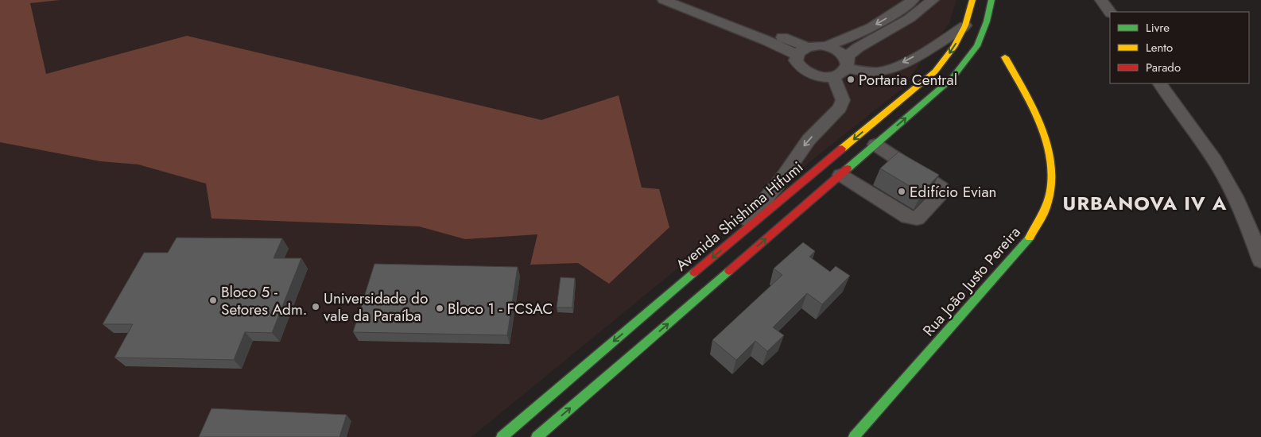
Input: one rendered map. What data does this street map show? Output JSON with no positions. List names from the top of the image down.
{
  "streets": {
    "street": ["Avenida Shishima Hifumi", "Rua João Justo Pereira"]
  },
  "districts": ["URBANOVA IV A"],
  "places": [
    "Portaria Central",
    "Edifício Evian",
    "Bloco 5 - Setores Adm.",
    "Universidade do vale da Paraíba",
    "Bloco 1 - FCSAC"
  ],
  "legend": ["Livre", "Lento", "Parado"]
}
